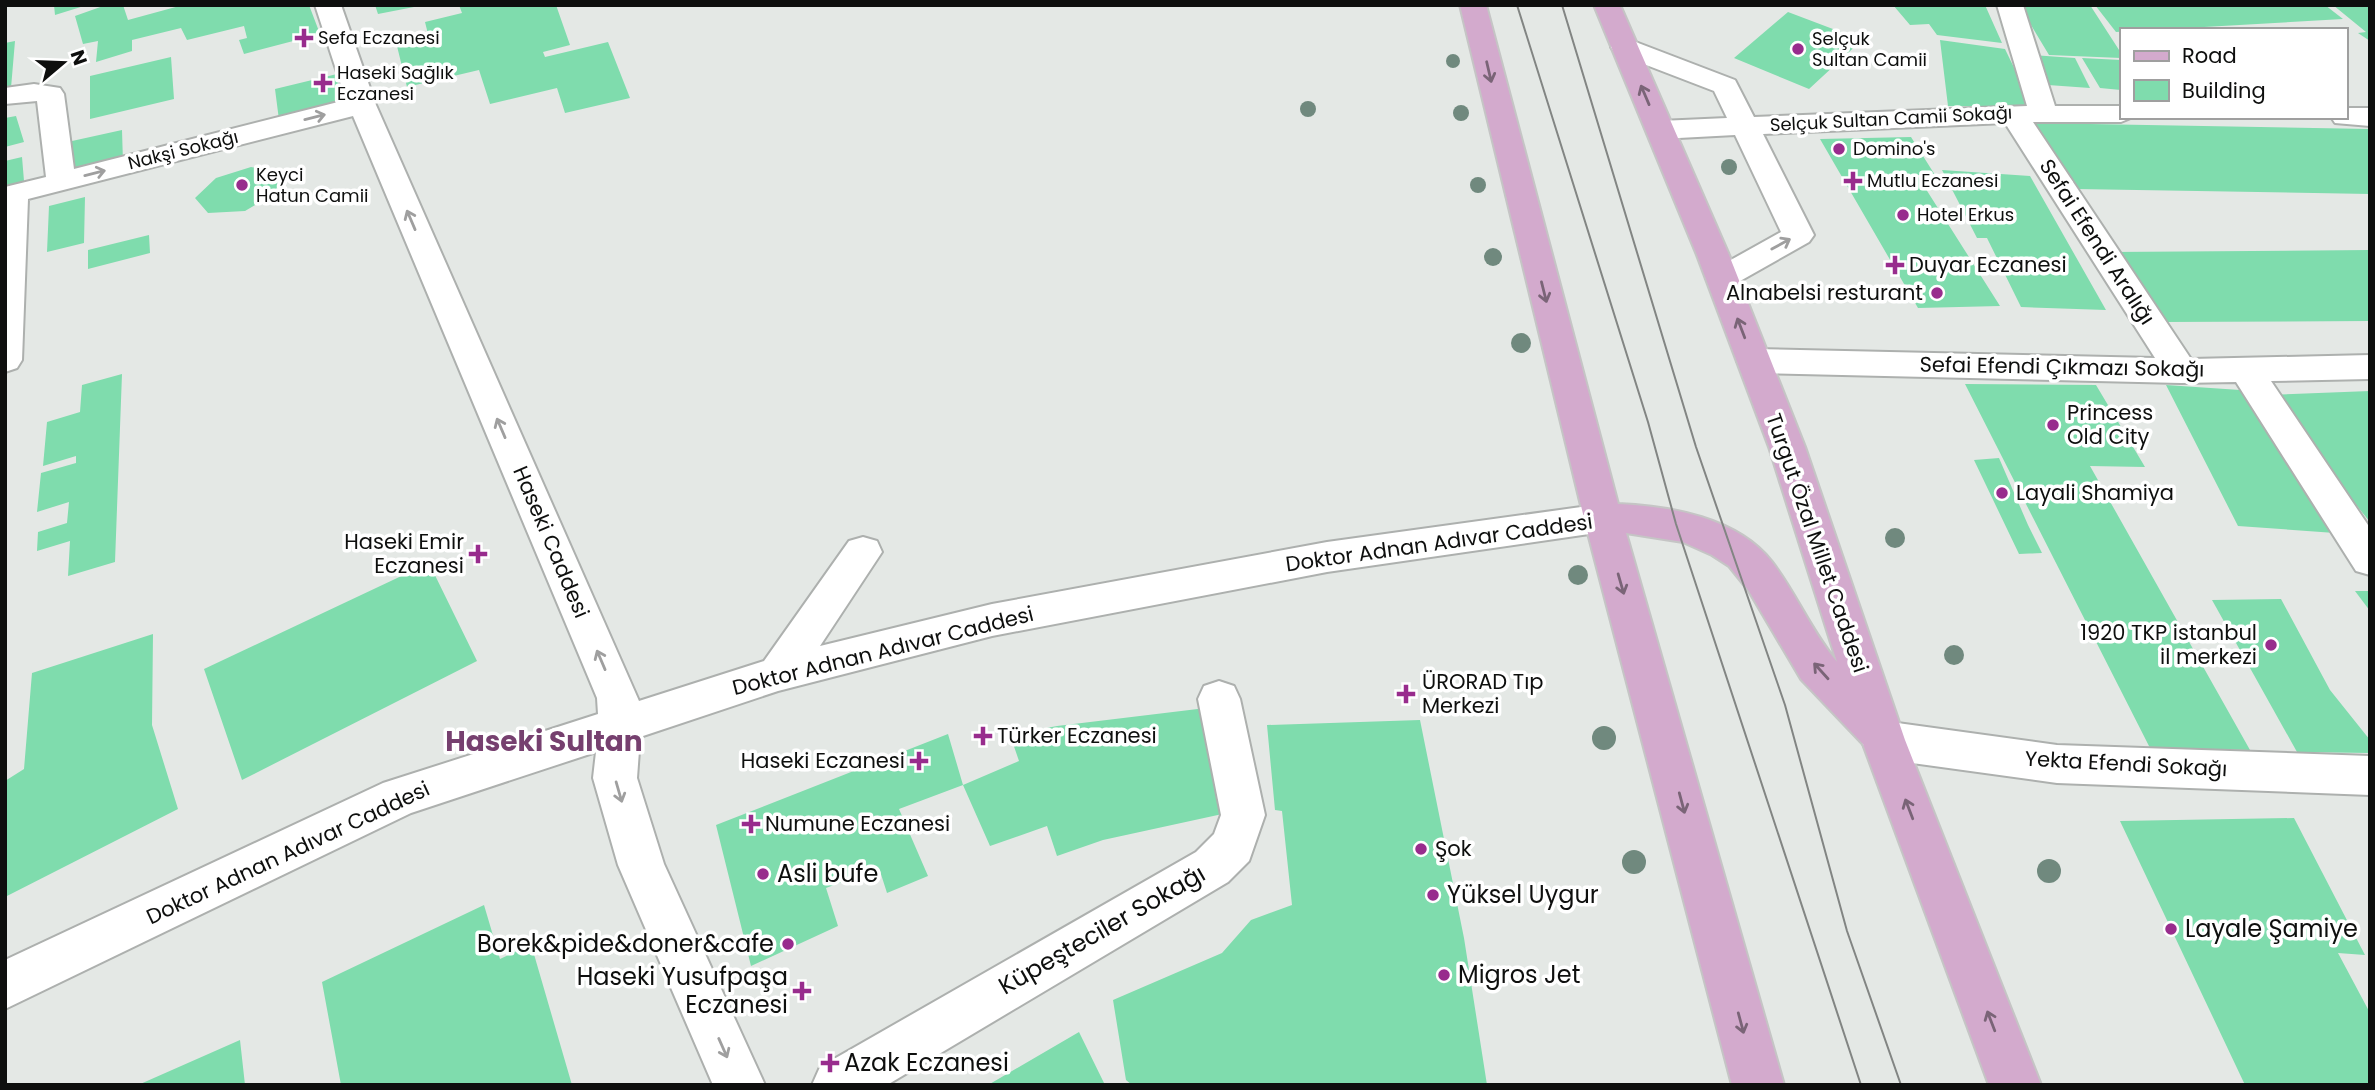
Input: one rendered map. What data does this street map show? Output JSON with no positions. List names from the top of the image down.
{
  "streets": {
    "main road": ["Turgut Özal Millet Caddesi"],
    "street": [
      "Selçuk Sultan Camii Sokağı",
      "Nakşi Sokağı",
      "Sefai Efendi Aralığı",
      "Sefai Efendi Çıkmazı Sokağı",
      "Haseki Caddesi",
      "Doktor Adnan Adıvar Caddesi",
      "Yekta Efendi Sokağı",
      "Küpeşteciler Sokağı"
    ]
  },
  "crossings": [
    ["Selçuk Sultan Camii Sokağı", "Sefai Efendi Aralığı"],
    ["Selçuk Sultan Camii Sokağı", "Turgut Özal Millet Caddesi"],
    ["Nakşi Sokağı", "Haseki Caddesi"],
    ["Sefai Efendi Aralığı", "Sefai Efendi Çıkmazı Sokağı"],
    ["Sefai Efendi Çıkmazı Sokağı", "Turgut Özal Millet Caddesi"],
    ["Haseki Caddesi", "Doktor Adnan Adıvar Caddesi"],
    ["Turgut Özal Millet Caddesi", "Yekta Efendi Sokağı"]
  ],
  "one_way": ["Nakşi Sokağı"],
  "districts": ["Haseki Sultan"],
  "places": {
    "health": [
      "Sefa Eczanesi",
      "Haseki Sağlık Eczanesi",
      "Mutlu Eczanesi",
      "Duyar Eczanesi",
      "Haseki Emir Eczanesi",
      "ÜRORAD Tıp Merkezi",
      "Türker Eczanesi",
      "Haseki Eczanesi",
      "Numune Eczanesi",
      "Haseki Yusufpaşa Eczanesi",
      "Azak Eczanesi"
    ],
    "other": [
      "Selçuk Sultan Camii",
      "Domino's",
      "Keyci Hatun Camii",
      "Hotel Erkus",
      "Alnabelsi resturant",
      "Princess Old City",
      "Layali Shamiya",
      "1920 TKP istanbul il merkezi",
      "Şok",
      "Asli bufe",
      "Yüksel Uygur",
      "Layale Şamiye",
      "Borek&pide&doner&cafe",
      "Migros Jet"
    ]
  },
  "legend": ["Road", "Building"],
  "north": "right"
}
